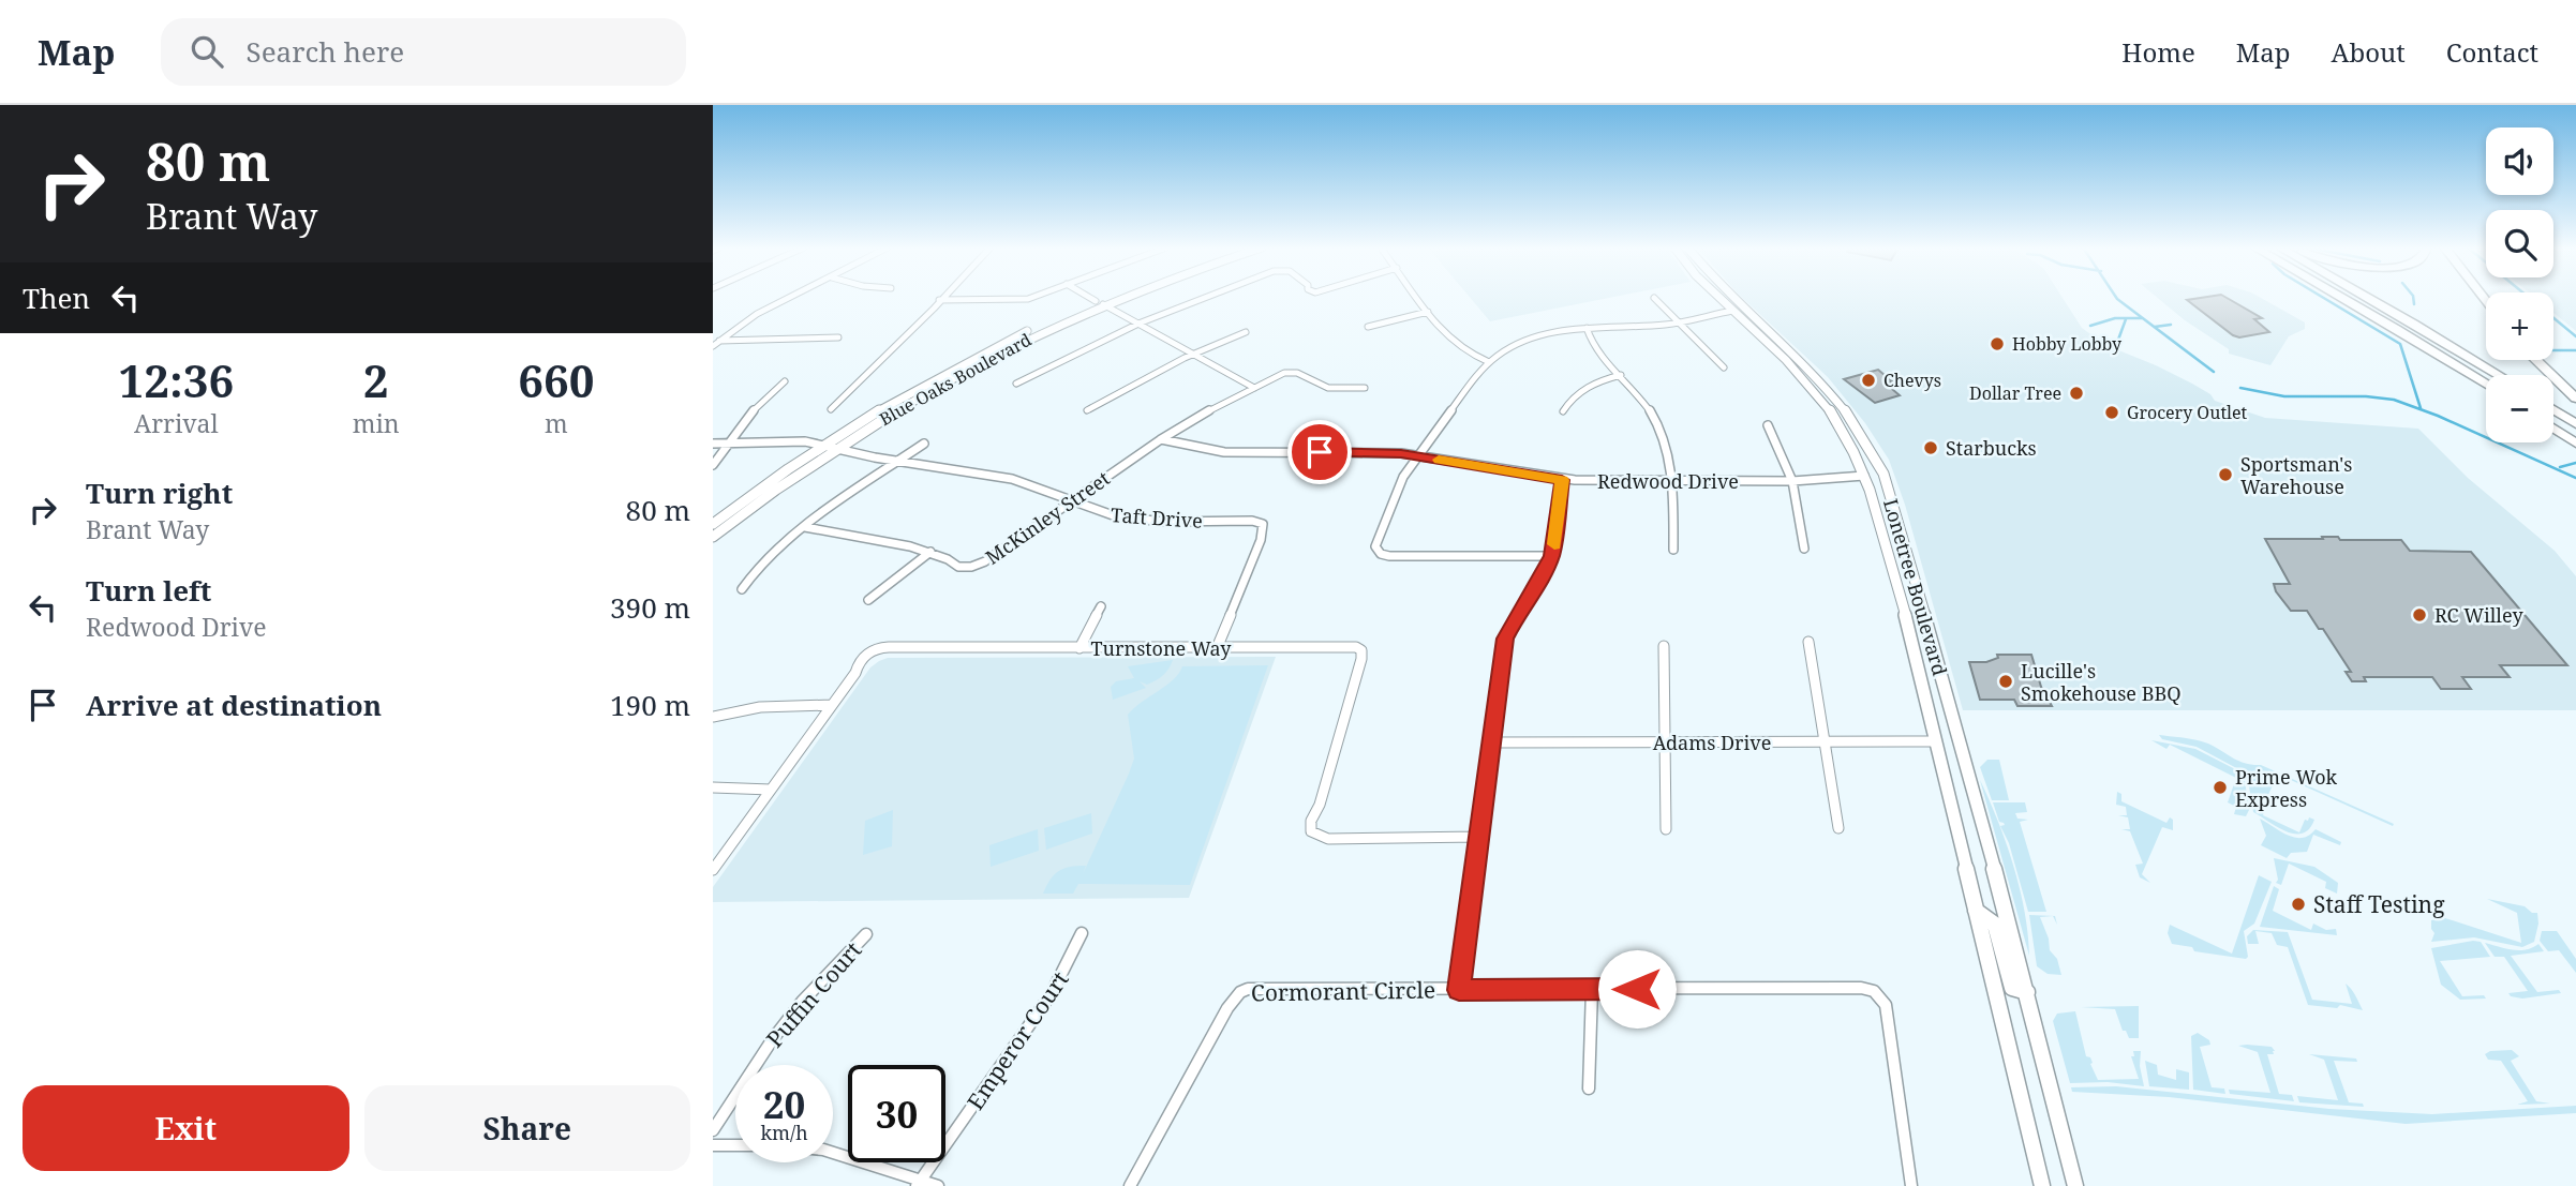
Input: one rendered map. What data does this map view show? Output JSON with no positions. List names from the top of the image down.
{
  "streets": {
    "main road": ["Blue Oaks Boulevard", "Lonetree Boulevard"],
    "street": [
      "Redwood Drive",
      "McKinley Street",
      "Taft Drive",
      "Turnstone Way",
      "Adams Drive",
      "Cormorant Circle",
      "Puffin Court",
      "Emperor Court"
    ]
  },
  "crossings": [
    ["Blue Oaks Boulevard", "Taft Drive"],
    ["Redwood Drive", "McKinley Street"],
    ["Redwood Drive", "Lonetree Boulevard"],
    ["McKinley Street", "Taft Drive"],
    ["Taft Drive", "Turnstone Way"],
    ["Lonetree Boulevard", "Adams Drive"]
  ],
  "places": [
    "Hobby Lobby",
    "Chevys",
    "Dollar Tree",
    "Grocery Outlet",
    "Starbucks",
    "Sportsman's Warehouse",
    "RC Willey",
    "Lucille's Smokehouse BBQ",
    "Prime Wok Express",
    "Staff Testing"
  ],
  "page": {
    "header": "Map",
    "search": "Search here",
    "nav": [
      "Home",
      "Map",
      "About",
      "Contact"
    ],
    "turn": ["80 m", "Brant Way"],
    "map_buttons": ["+", "−"],
    "then": "Then",
    "eta": [
      "12:36",
      "Arrival",
      "2",
      "min",
      "660",
      "m"
    ],
    "list": [
      {
        "name": "Turn right",
        "note": "Brant Way",
        "value": "80 m"
      },
      {
        "name": "Turn left",
        "note": "Redwood Drive",
        "value": "390 m"
      },
      {
        "name": "Arrive at destination",
        "value": "190 m"
      }
    ],
    "speed": "20 km/h",
    "limit": "30",
    "buttons": ["Exit", "Share"]
  }
}
